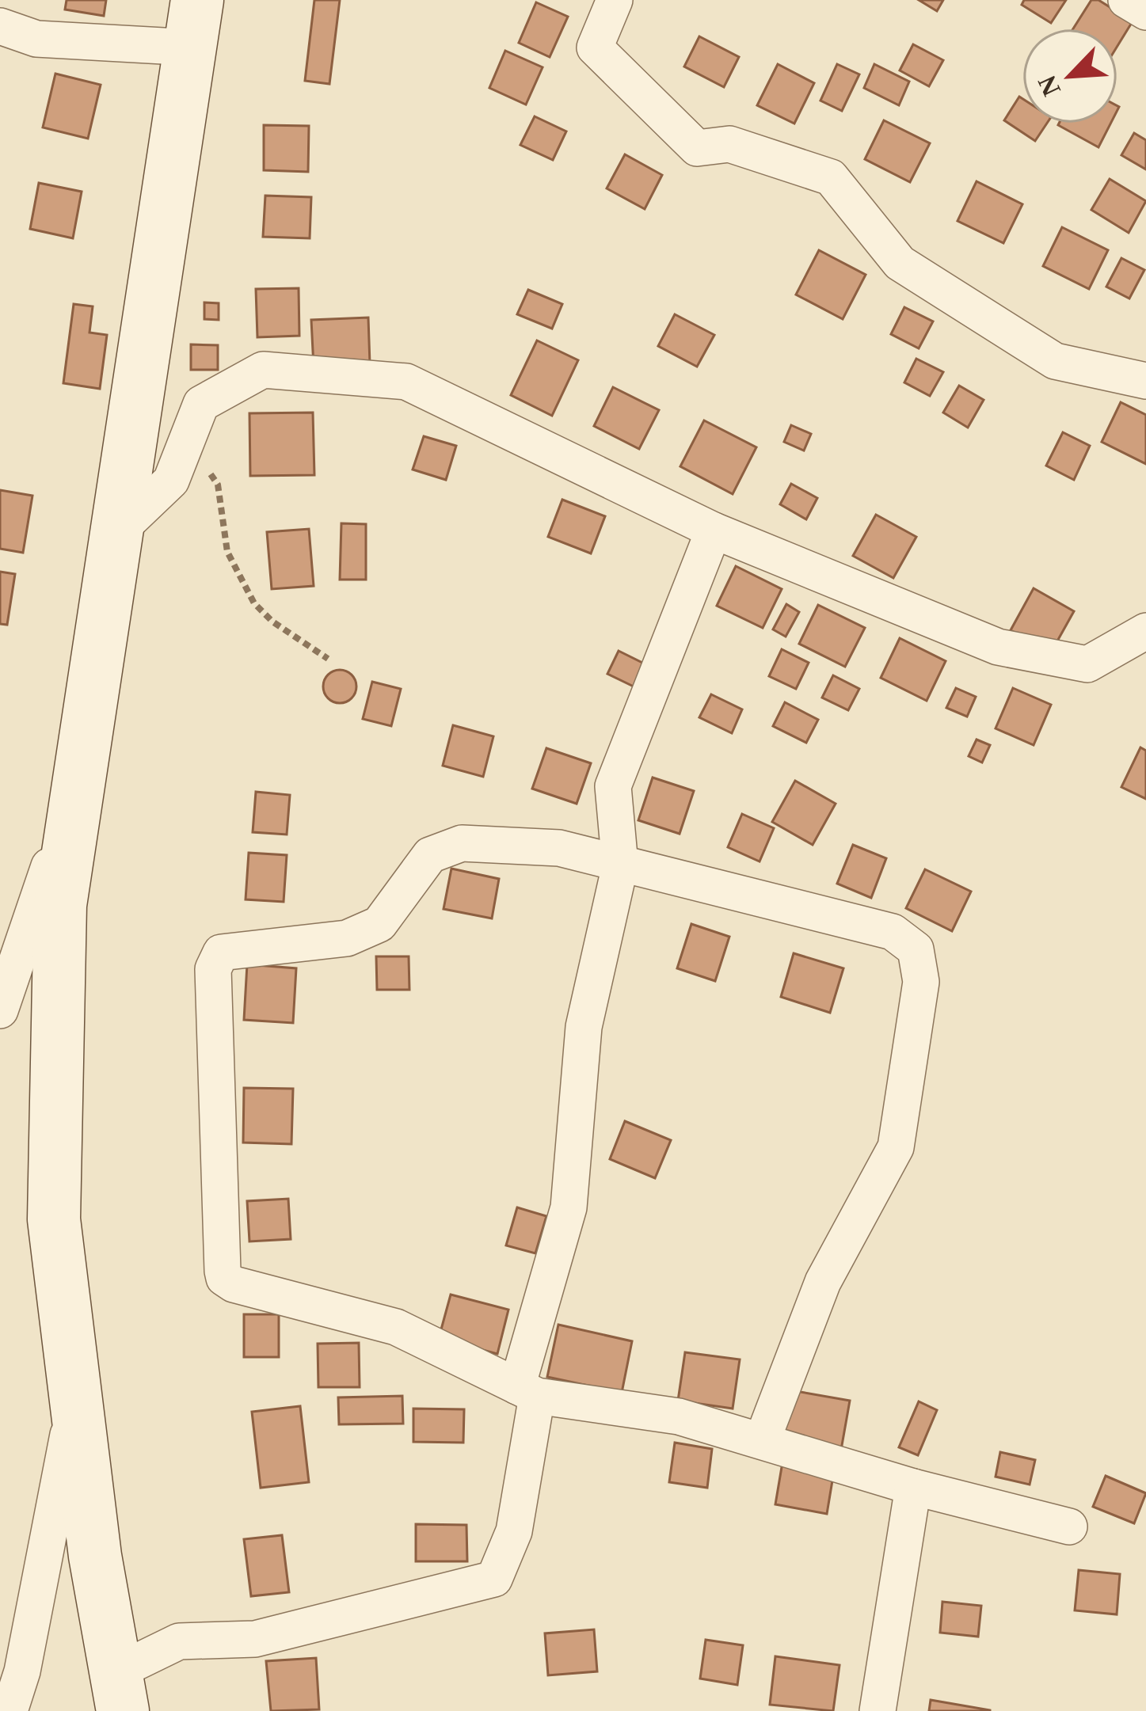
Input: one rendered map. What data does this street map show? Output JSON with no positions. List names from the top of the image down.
{
  "north": "bottom left"
}
